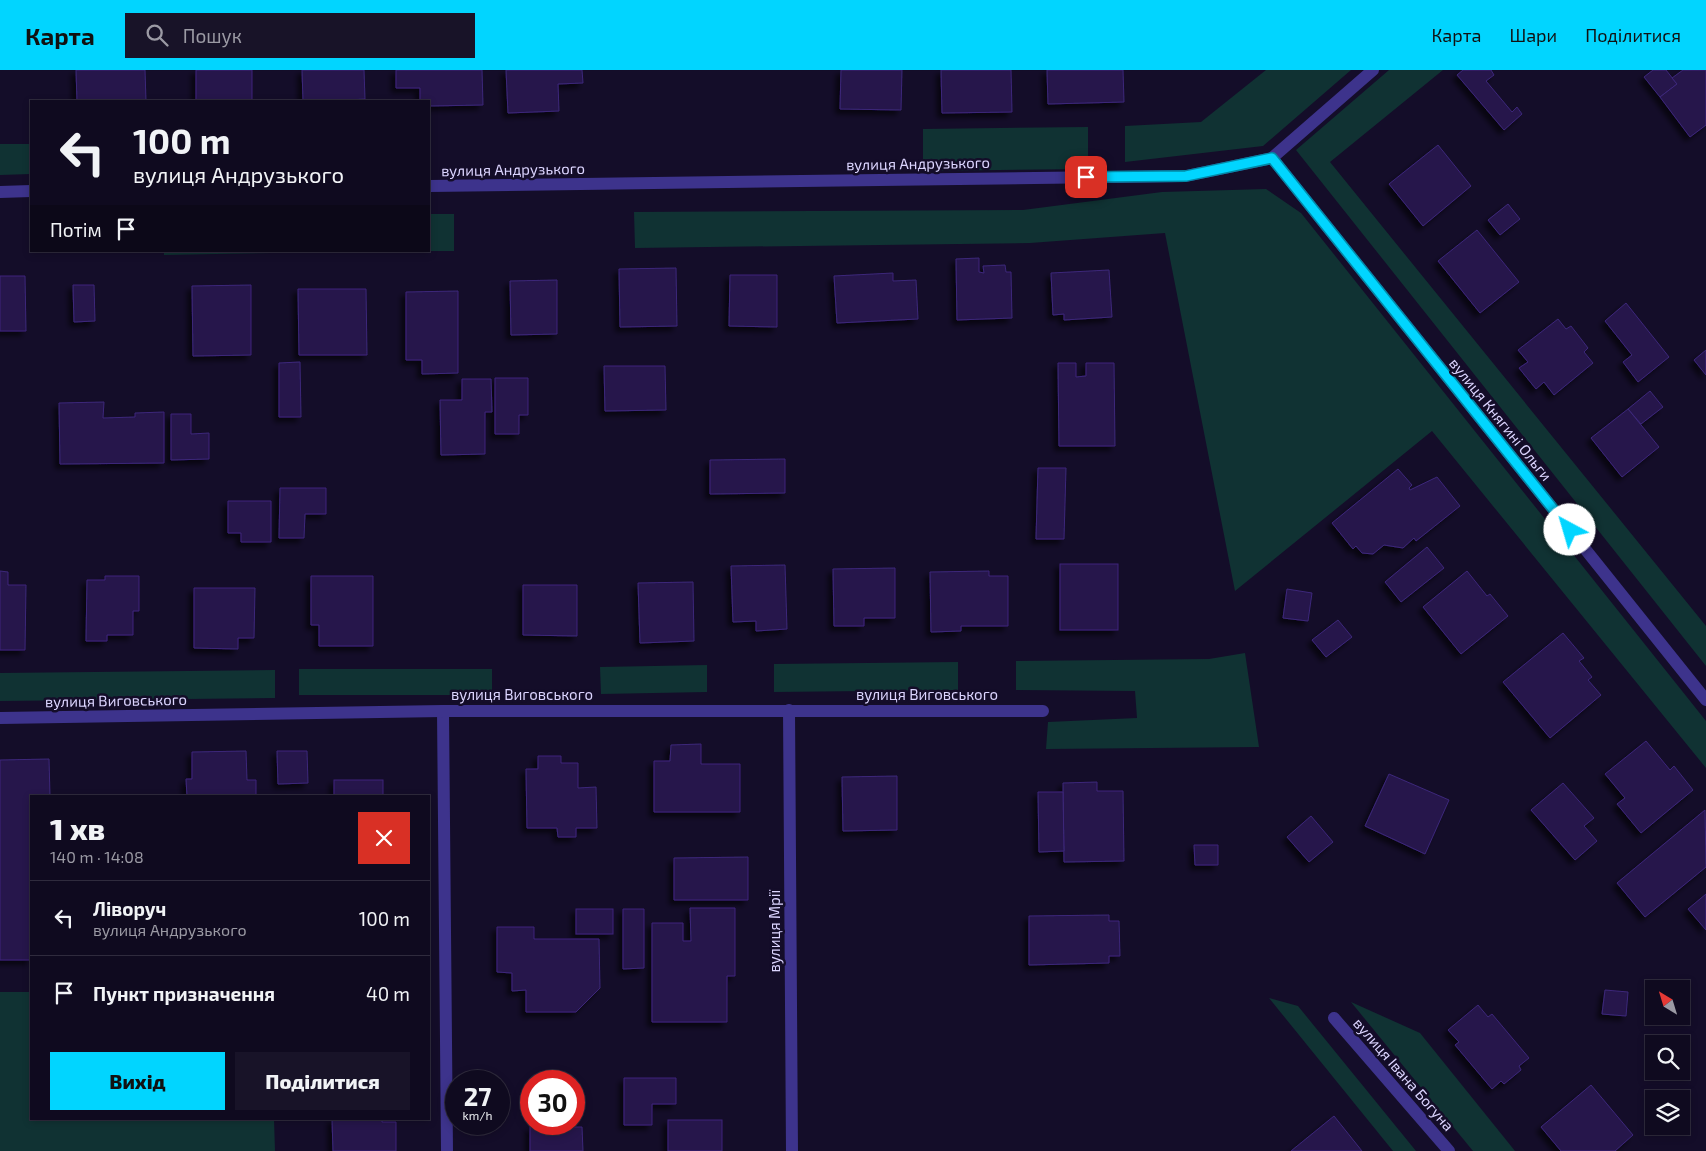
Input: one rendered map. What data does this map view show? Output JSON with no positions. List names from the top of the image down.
{
  "streets": {
    "street": [
      "вулиця Андрузького",
      "вулиця Княгині Ольги",
      "вулиця Виговського",
      "вулиця Мрії",
      "вулиця Івана Богуна"
    ]
  },
  "crossings": [
    ["вулиця Андрузького", "вулиця Княгині Ольги"],
    ["вулиця Виговського", "вулиця Мрії"]
  ],
  "north": "top left",
  "page": {
    "header": "Карта",
    "search": "Пошук",
    "nav": ["Карта", "Шари", "Поділитися"],
    "turn": ["100 m", "вулиця Андрузького"],
    "then": "Потім",
    "heading": ["1 хв", "140 m · 14:08"],
    "list": [
      {
        "name": "Ліворуч",
        "note": "вулиця Андрузького",
        "value": "100 m"
      },
      {
        "name": "Пункт призначення",
        "value": "40 m"
      }
    ],
    "buttons": ["Вихід", "Поділитися"],
    "speed": "27 km/h",
    "limit": "30"
  }
}
